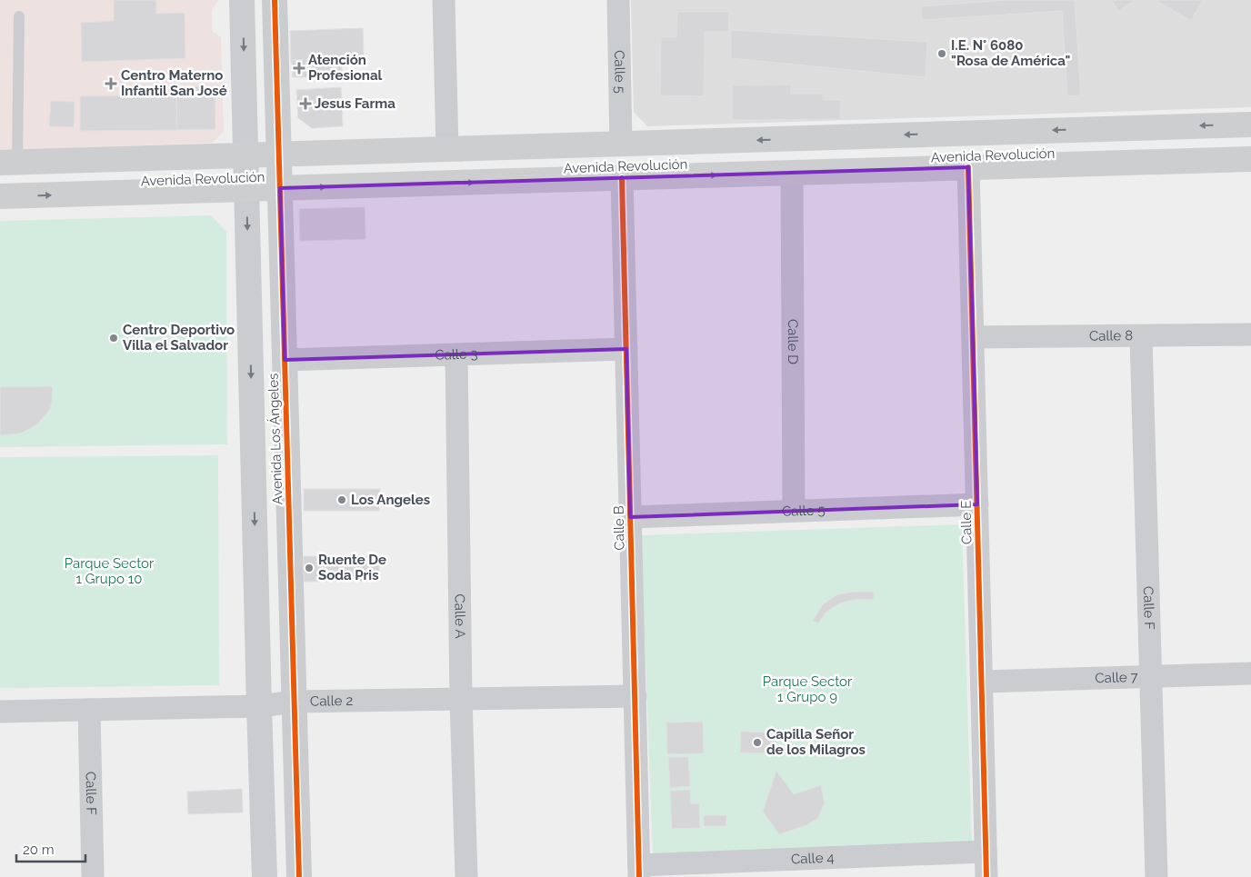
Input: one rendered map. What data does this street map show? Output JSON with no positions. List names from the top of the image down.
{
  "streets": {
    "main road": ["Avenida Revolución"],
    "street": [
      "Calle 5",
      "Calle 8",
      "Calle D",
      "Calle 3",
      "Avenida Los Ángeles",
      "Calle E",
      "Calle B",
      "Calle F",
      "Calle A",
      "Calle 7",
      "Calle 2",
      "Calle 4"
    ]
  },
  "crossings": [
    ["Calle 5", "Avenida Revolución"],
    ["Calle 5", "Calle D"],
    ["Calle 5", "Calle E"],
    ["Calle 5", "Calle B"],
    ["Avenida Revolución", "Calle D"],
    ["Avenida Revolución", "Avenida Los Ángeles"],
    ["Avenida Revolución", "Calle E"],
    ["Avenida Revolución", "Calle B"],
    ["Calle 8", "Calle E"],
    ["Calle 8", "Calle F"],
    ["Calle 3", "Avenida Los Ángeles"],
    ["Calle 3", "Calle B"],
    ["Calle 3", "Calle A"],
    ["Avenida Los Ángeles", "Calle 2"],
    ["Calle E", "Calle 7"],
    ["Calle E", "Calle 4"],
    ["Calle B", "Calle 2"],
    ["Calle B", "Calle 4"],
    ["Calle F", "Calle 7"],
    ["Calle F", "Calle 2"],
    ["Calle A", "Calle 2"]
  ],
  "parks": ["Parque Sector 1 Grupo 10", "Parque Sector 1 Grupo 9"],
  "places": {
    "other": [
      "I.E. N° 6080 \"Rosa de América\"",
      "Centro Deportivo Villa el Salvador",
      "Los Angeles",
      "Ruente De Soda Pris",
      "Capilla Señor de los Milagros"
    ],
    "health": ["Atención Profesional", "Centro Materno Infantil San José", "Jesus Farma"]
  },
  "scale_bar": "20 m"
}
